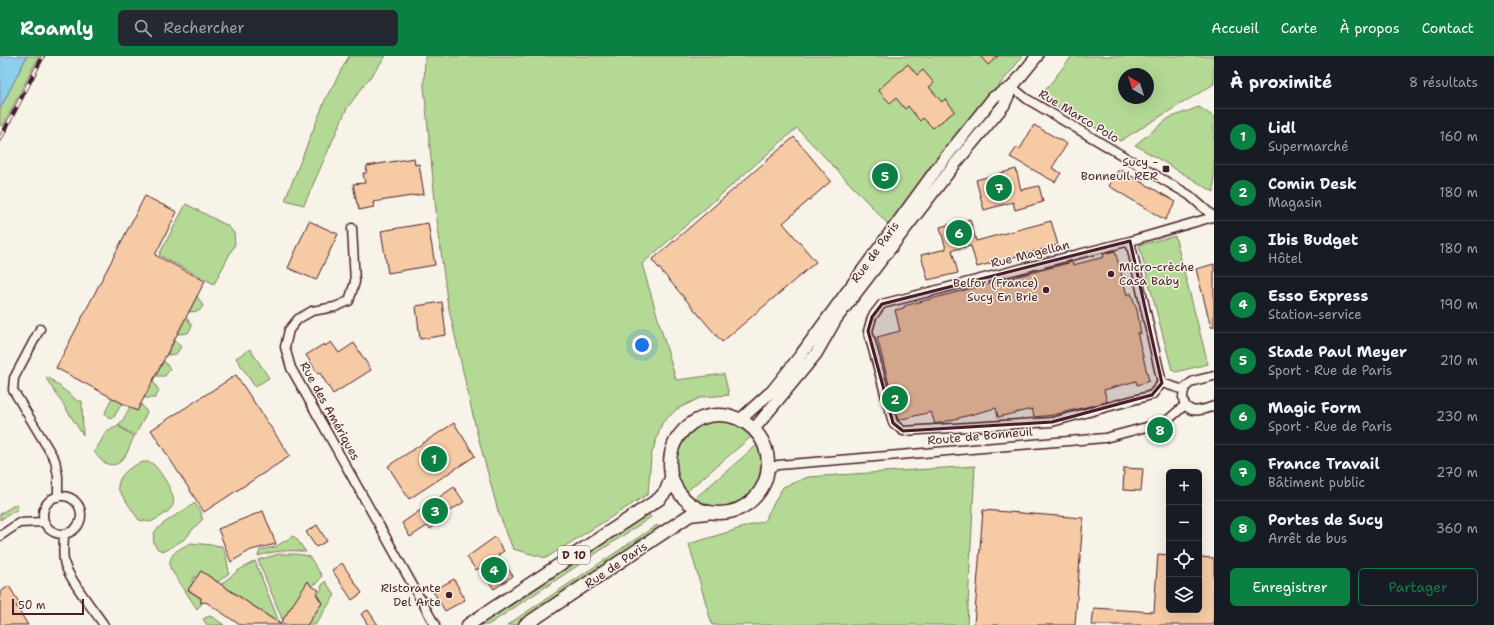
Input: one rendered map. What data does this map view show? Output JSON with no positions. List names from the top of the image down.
{
  "streets": {
    "main road": ["Rue de Paris", "D 10"],
    "street": [
      "Rue Marco Polo",
      "Rue Magellan",
      "Rue des Amériques",
      "Route de Bonneuil"
    ]
  },
  "crossings": [
    ["Rue Marco Polo", "Rue de Paris"],
    ["Rue Marco Polo", "Rue Magellan"],
    ["Rue de Paris", "Route de Bonneuil"],
    ["Rue de Paris", "D 10"],
    ["Route de Bonneuil", "D 10"]
  ],
  "places": {
    "transit": ["Sucy - Bonneuil RER"],
    "other": ["Micro-crèche Casa Baby", "Belfor (France) Sucy En Brie", "Ristorante Del Arte"]
  },
  "scale_bar": "50 m",
  "north": "top left",
  "page": {
    "header": "Roamly",
    "search": "Rechercher",
    "nav": [
      "Accueil",
      "Carte",
      "À propos",
      "Contact"
    ],
    "heading": ["À proximité", "8 résultats"],
    "list": [
      {
        "mark": "1",
        "name": "Lidl",
        "note": "Supermarché",
        "value": "160 m"
      },
      {
        "mark": "2",
        "name": "Comin Desk",
        "note": "Magasin",
        "value": "180 m"
      },
      {
        "mark": "3",
        "name": "Ibis Budget",
        "note": "Hôtel",
        "value": "180 m"
      },
      {
        "mark": "4",
        "name": "Esso Express",
        "note": "Station-service",
        "value": "190 m"
      },
      {
        "mark": "5",
        "name": "Stade Paul Meyer",
        "note": "Sport · Rue de Paris",
        "value": "210 m"
      },
      {
        "mark": "6",
        "name": "Magic Form",
        "note": "Sport · Rue de Paris",
        "value": "230 m"
      },
      {
        "mark": "7",
        "name": "France Travail",
        "note": "Bâtiment public",
        "value": "270 m"
      },
      {
        "mark": "8",
        "name": "Portes de Sucy",
        "note": "Arrêt de bus",
        "value": "360 m"
      }
    ],
    "pins": [
      "5",
      "7",
      "6",
      "2",
      "8",
      "1",
      "3",
      "4"
    ],
    "map_buttons": ["+", "−"],
    "buttons": ["Enregistrer", "Partager"],
    "scale": "50 m"
  }
}
